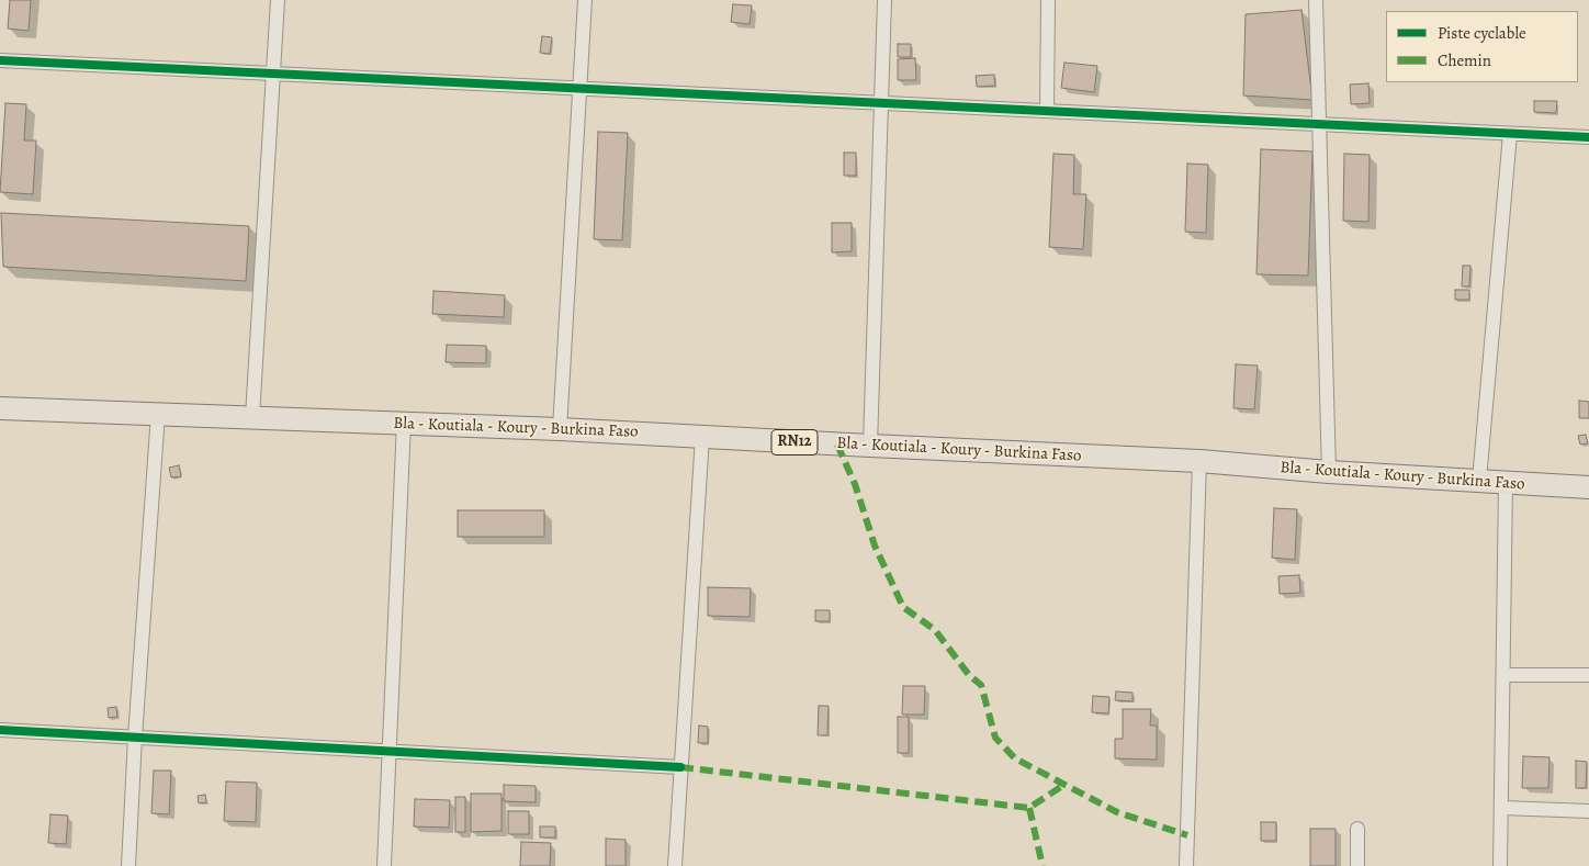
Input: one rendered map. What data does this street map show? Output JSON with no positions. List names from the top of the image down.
{
  "streets": {
    "main road": ["Bla - Koutiala - Koury - Burkina Faso", "RN12"]
  },
  "legend": ["Piste cyclable", "Chemin"]
}
